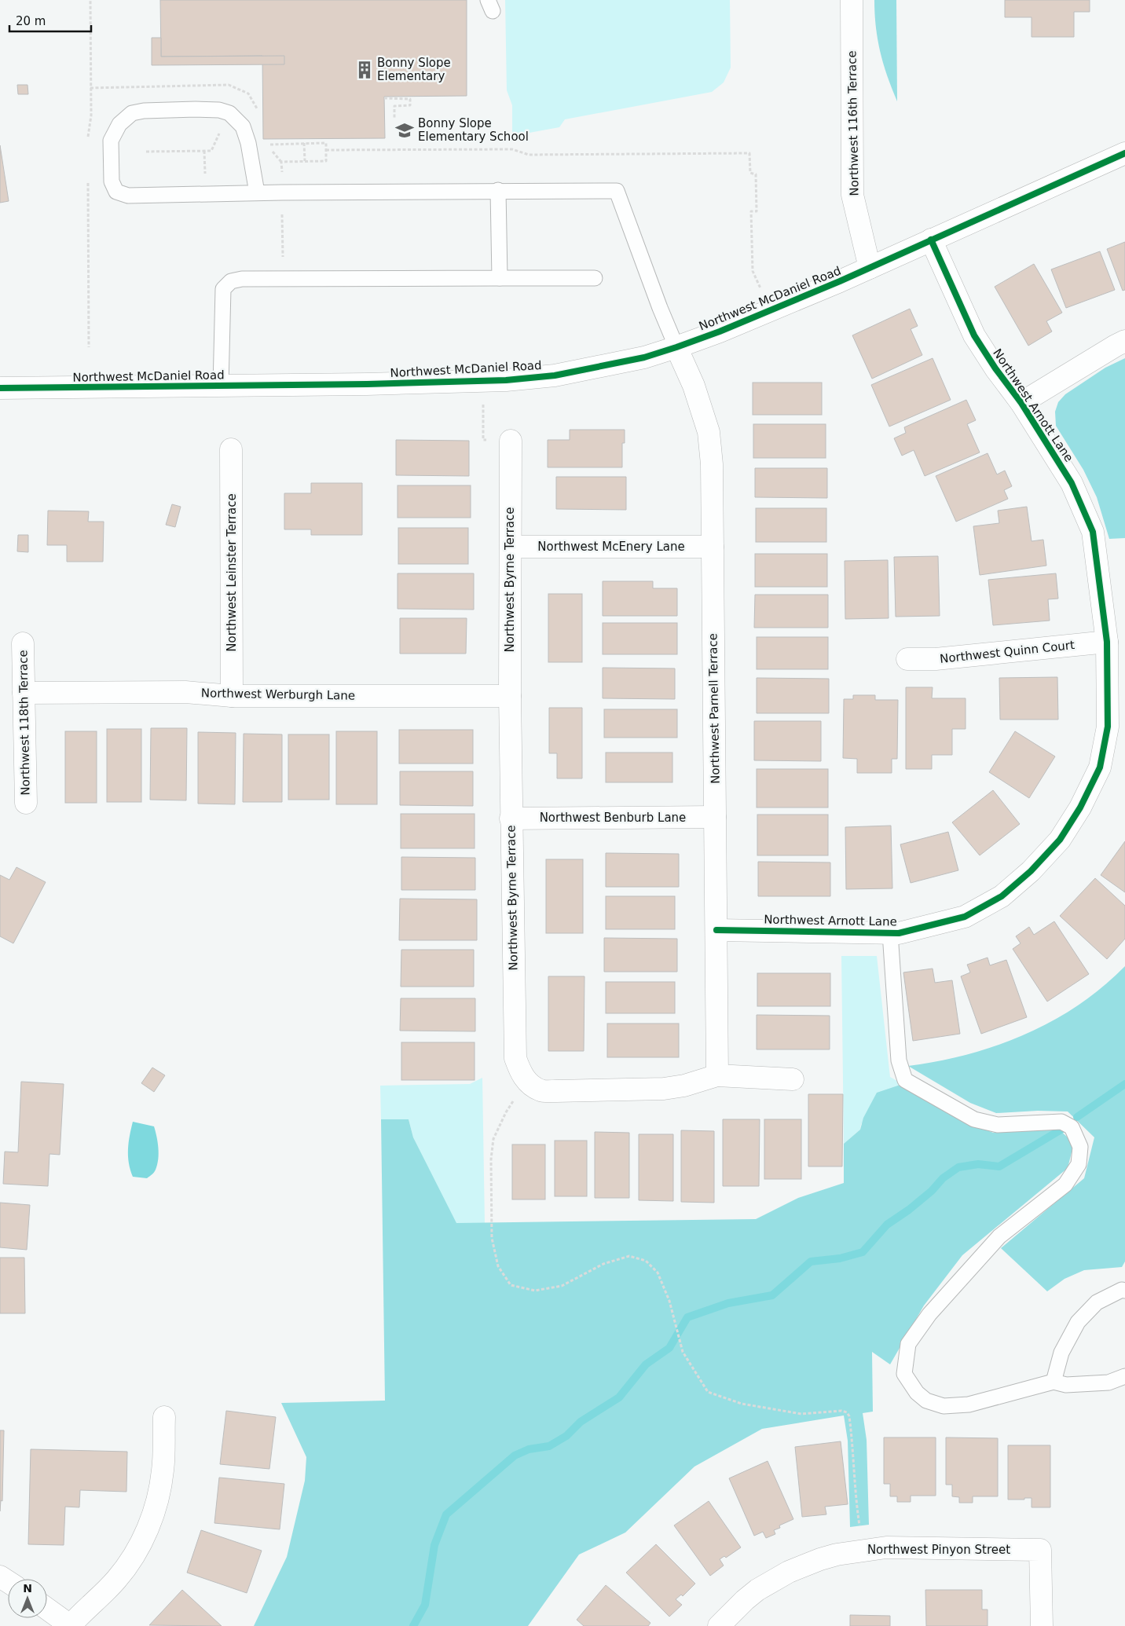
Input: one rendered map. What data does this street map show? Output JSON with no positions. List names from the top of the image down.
{
  "streets": {
    "street": [
      "Northwest 116th Terrace",
      "Northwest McDaniel Road",
      "Northwest Arnott Lane",
      "Northwest McEnery Lane",
      "Northwest Leinster Terrace",
      "Northwest Byrne Terrace",
      "Northwest Quinn Court",
      "Northwest Werburgh Lane",
      "Northwest Parnell Terrace",
      "Northwest 118th Terrace",
      "Northwest Benburb Lane",
      "Northwest Pinyon Street"
    ]
  },
  "crossings": [
    ["Northwest 116th Terrace", "Northwest McDaniel Road"],
    ["Northwest McDaniel Road", "Northwest Arnott Lane"],
    ["Northwest McDaniel Road", "Northwest Parnell Terrace"],
    ["Northwest Arnott Lane", "Northwest Quinn Court"],
    ["Northwest Arnott Lane", "Northwest Parnell Terrace"],
    ["Northwest McEnery Lane", "Northwest Byrne Terrace"],
    ["Northwest McEnery Lane", "Northwest Parnell Terrace"],
    ["Northwest Leinster Terrace", "Northwest Werburgh Lane"],
    ["Northwest Byrne Terrace", "Northwest Werburgh Lane"],
    ["Northwest Byrne Terrace", "Northwest Benburb Lane"],
    ["Northwest Werburgh Lane", "Northwest 118th Terrace"],
    ["Northwest Parnell Terrace", "Northwest Benburb Lane"]
  ],
  "places": {
    "building": ["Bonny Slope Elementary"],
    "school or university": ["Bonny Slope Elementary School"]
  },
  "scale_bar": "20 m",
  "north": "top"
}
